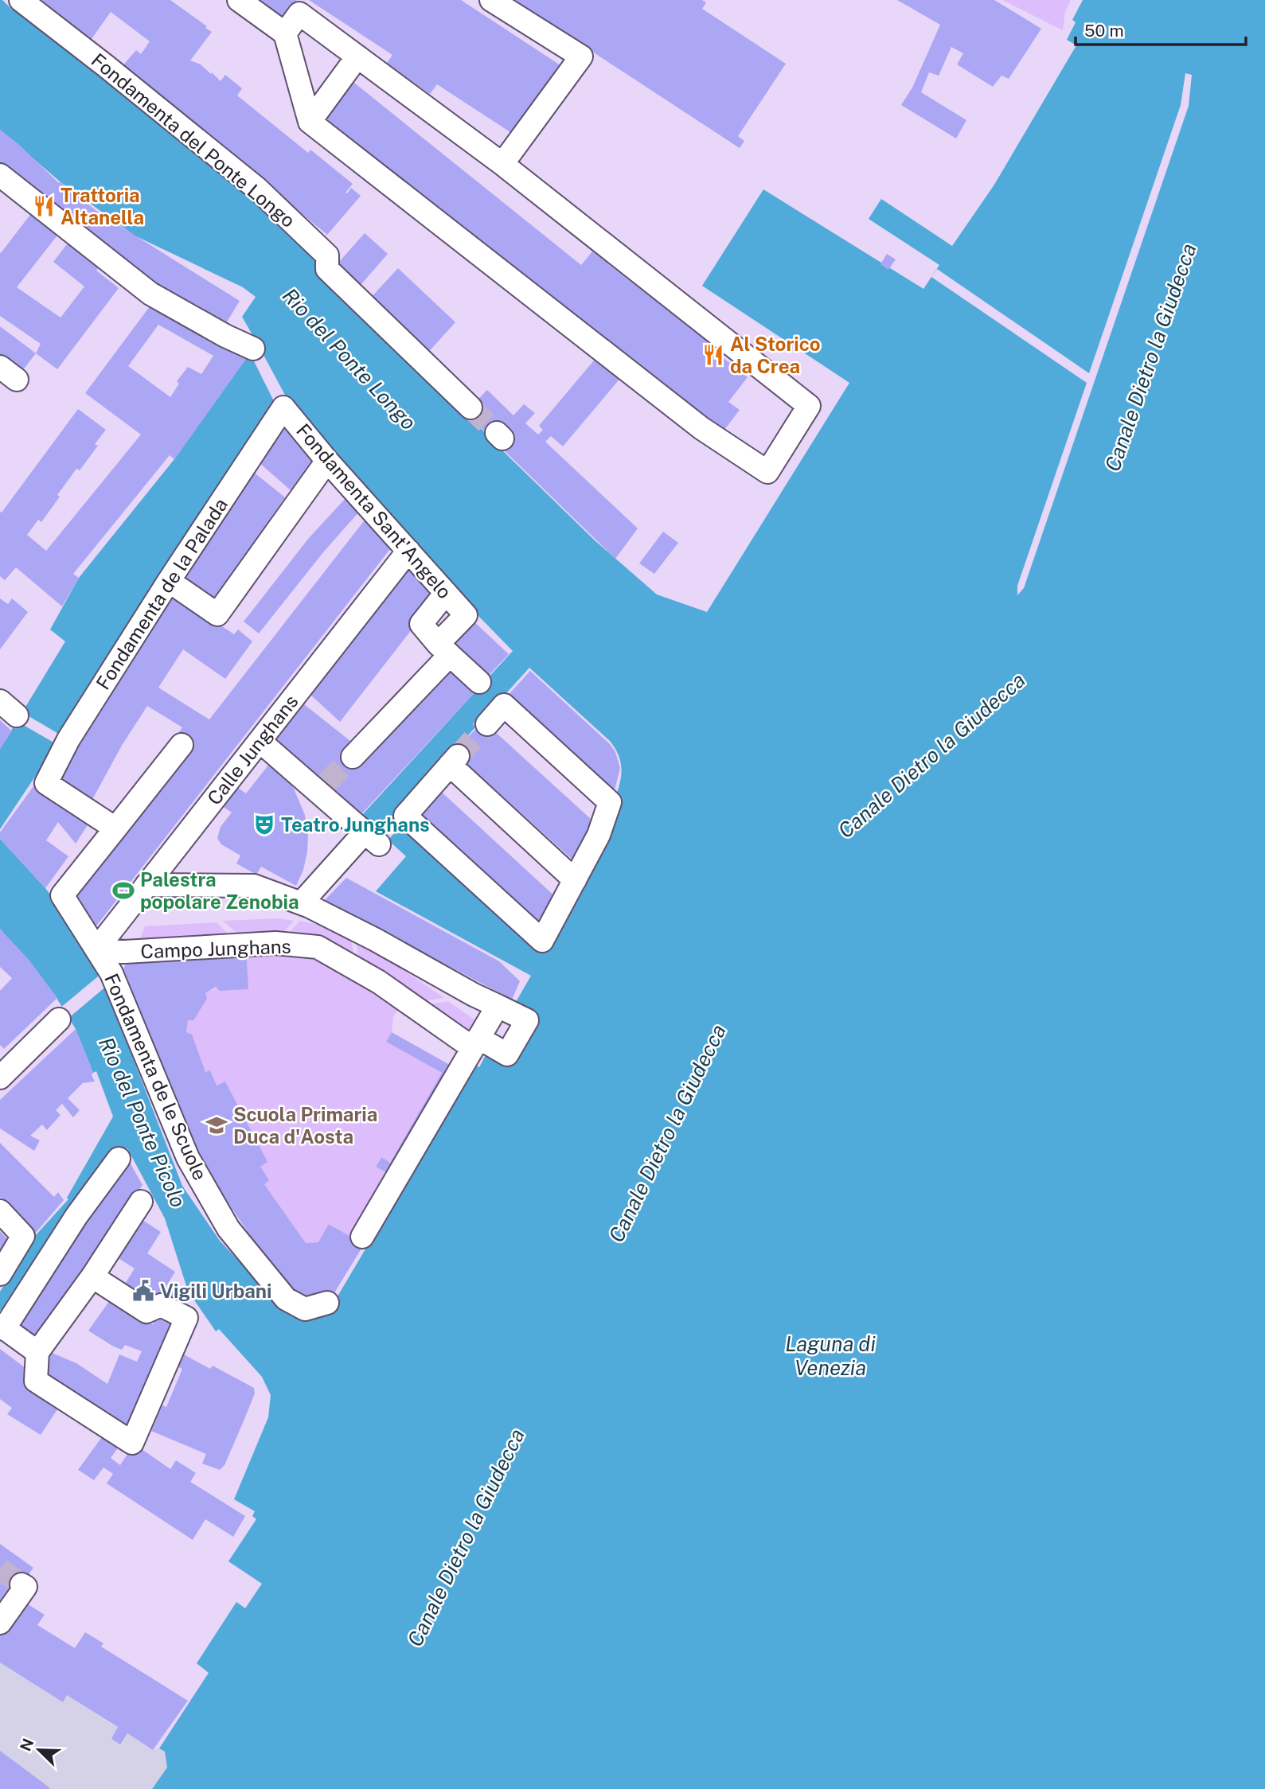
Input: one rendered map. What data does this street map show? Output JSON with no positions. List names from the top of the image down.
{
  "streets": {
    "street": [
      "Fondamenta del Ponte Longo",
      "Fondamenta Sant'Angelo",
      "Fondamenta de la Palada",
      "Calle Junghans",
      "Campo Junghans",
      "Fondamenta de le Scuole"
    ]
  },
  "crossings": [
    ["Fondamenta Sant'Angelo", "Fondamenta de la Palada"],
    ["Fondamenta Sant'Angelo", "Calle Junghans"],
    ["Fondamenta de la Palada", "Fondamenta de le Scuole"],
    ["Calle Junghans", "Campo Junghans"],
    ["Calle Junghans", "Fondamenta de le Scuole"],
    ["Campo Junghans", "Fondamenta de le Scuole"]
  ],
  "water": [
    "Canale Dietro la Giudecca",
    "Rio del Ponte Longo",
    "Rio del Ponte Picolo",
    "Laguna di Venezia"
  ],
  "places": {
    "restaurant": ["Trattoria Altanella", "Al Storico da Crea"],
    "theatre": ["Teatro Junghans"],
    "sports": ["Palestra popolare Zenobia"],
    "school or university": ["Scuola Primaria Duca d'Aosta"],
    "public building": ["Vigili Urbani"]
  },
  "scale_bar": "50 m",
  "north": "top left"
}
